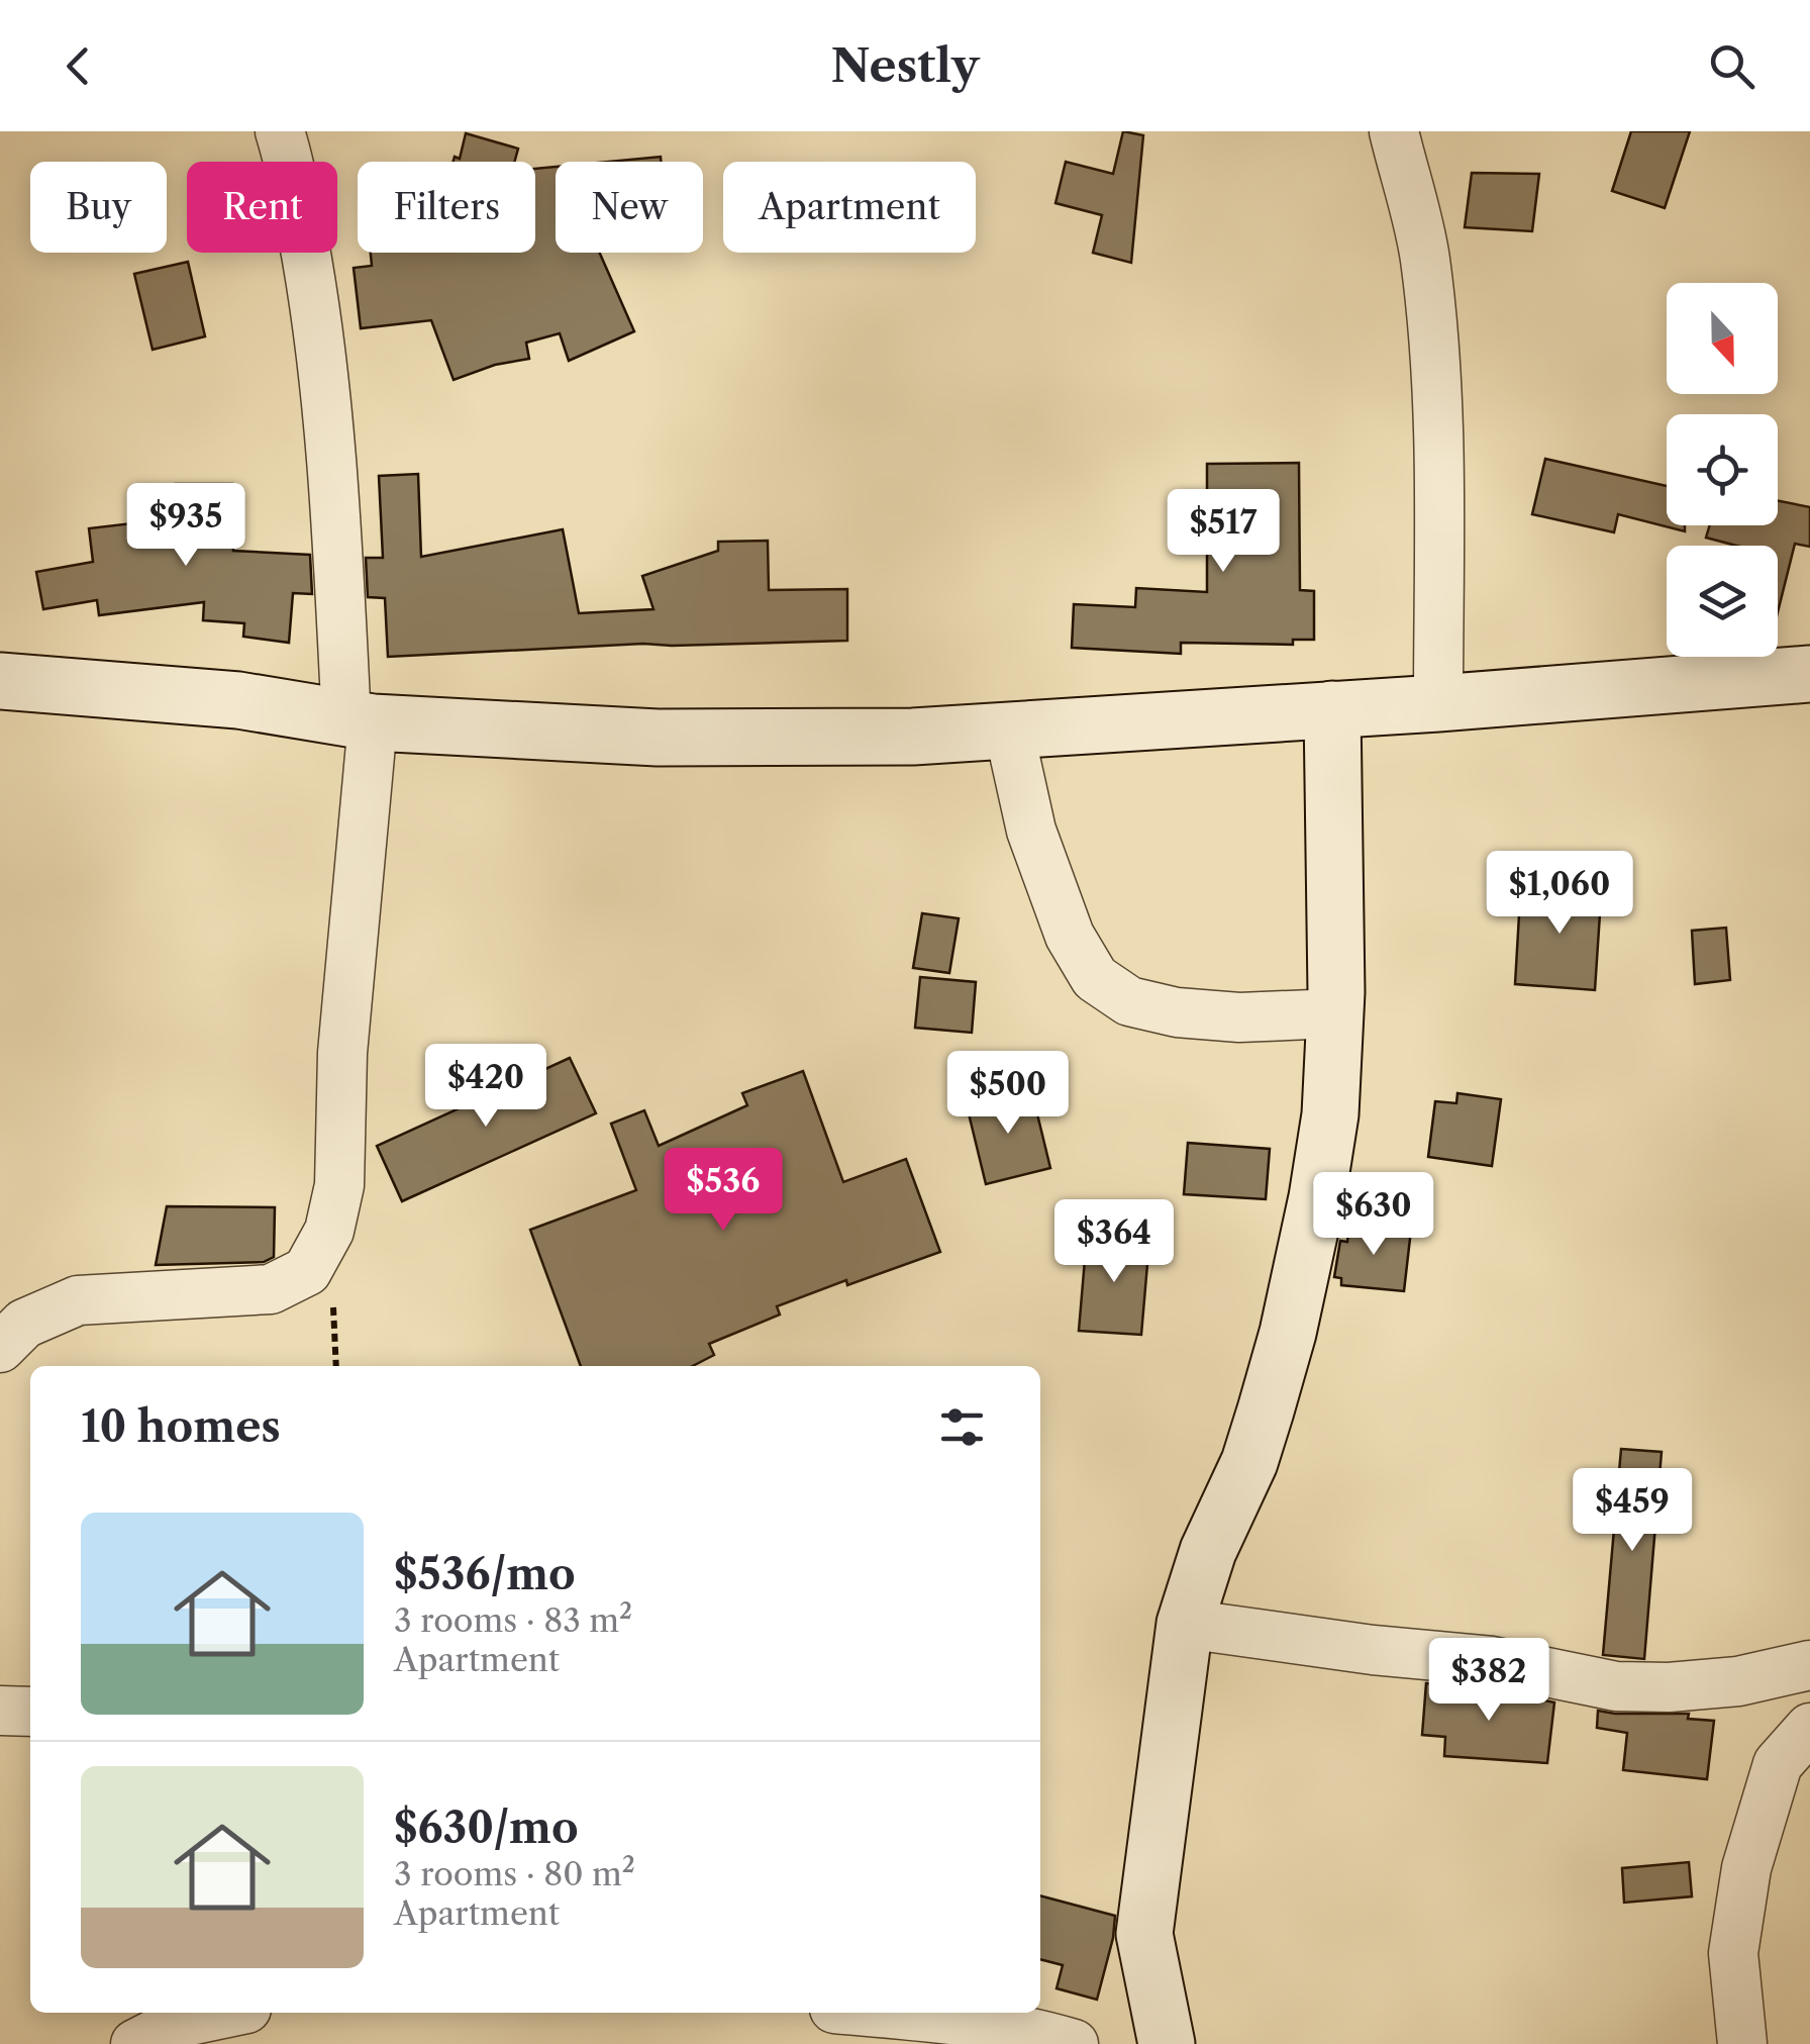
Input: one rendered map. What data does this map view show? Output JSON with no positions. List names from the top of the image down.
{
  "north": "bottom",
  "page": {
    "header": "Nestly",
    "chip": [
      "Buy",
      "Rent",
      "Filters",
      "New",
      "Apartment"
    ],
    "price": [
      "$935",
      "$517",
      "$1,060",
      "$420",
      "$500",
      "$536",
      "$630",
      "$364",
      "$459",
      "$382"
    ],
    "heading": "10 homes",
    "list": [
      {
        "name": "$536/mo",
        "note": "3 rooms · 83 m² · Apartment"
      },
      {
        "name": "$630/mo",
        "note": "3 rooms · 80 m² · Apartment"
      }
    ]
  }
}
